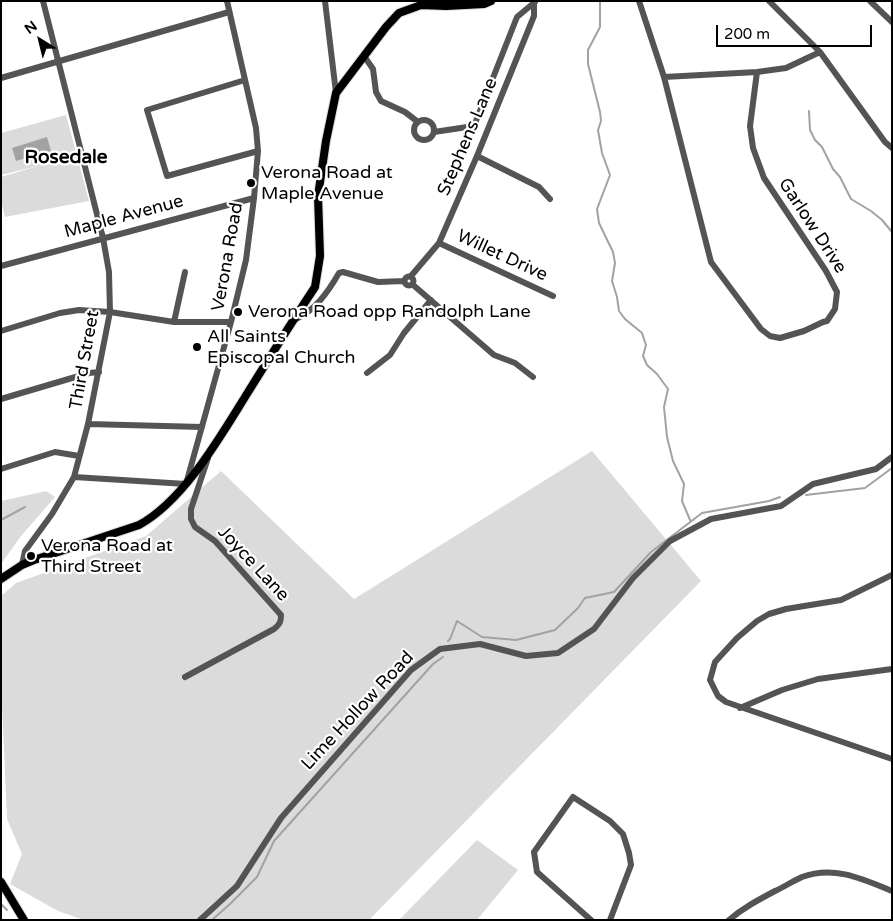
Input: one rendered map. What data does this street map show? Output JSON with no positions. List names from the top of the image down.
{
  "streets": {
    "main road": ["Verona Road"],
    "street": [
      "Stephens Lane",
      "Maple Avenue",
      "Garlow Drive",
      "Willet Drive",
      "Third Street",
      "Joyce Lane",
      "Lime Hollow Road"
    ]
  },
  "crossings": [
    ["Stephens Lane", "Willet Drive"],
    ["Maple Avenue", "Verona Road"],
    ["Maple Avenue", "Third Street"],
    ["Verona Road", "Third Street"]
  ],
  "districts": ["Rosedale"],
  "places": [
    "Verona Road at Maple Avenue",
    "Verona Road opp Randolph Lane",
    "All Saints Episcopal Church",
    "Verona Road at Third Street"
  ],
  "scale_bar": "200 m",
  "north": "top left"
}
